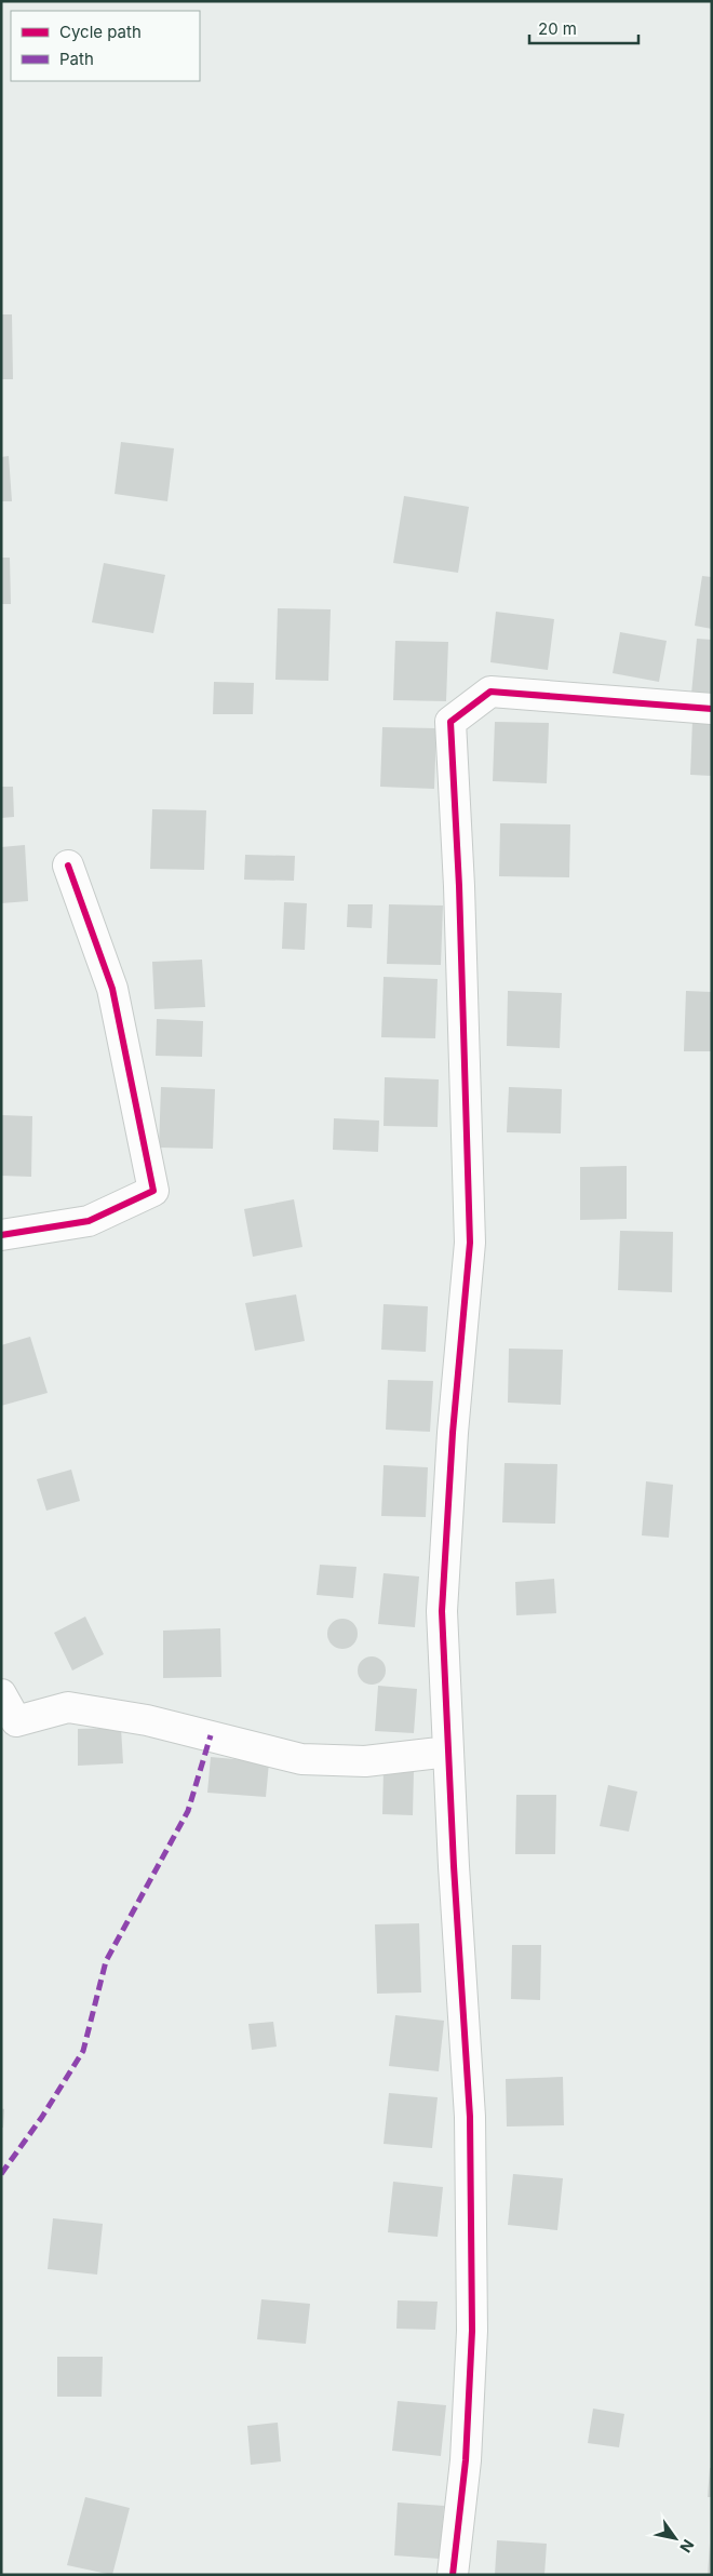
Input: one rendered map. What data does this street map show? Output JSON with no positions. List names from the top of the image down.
{
  "legend": ["Cycle path", "Path"],
  "scale_bar": "20 m",
  "north": "bottom right"
}
